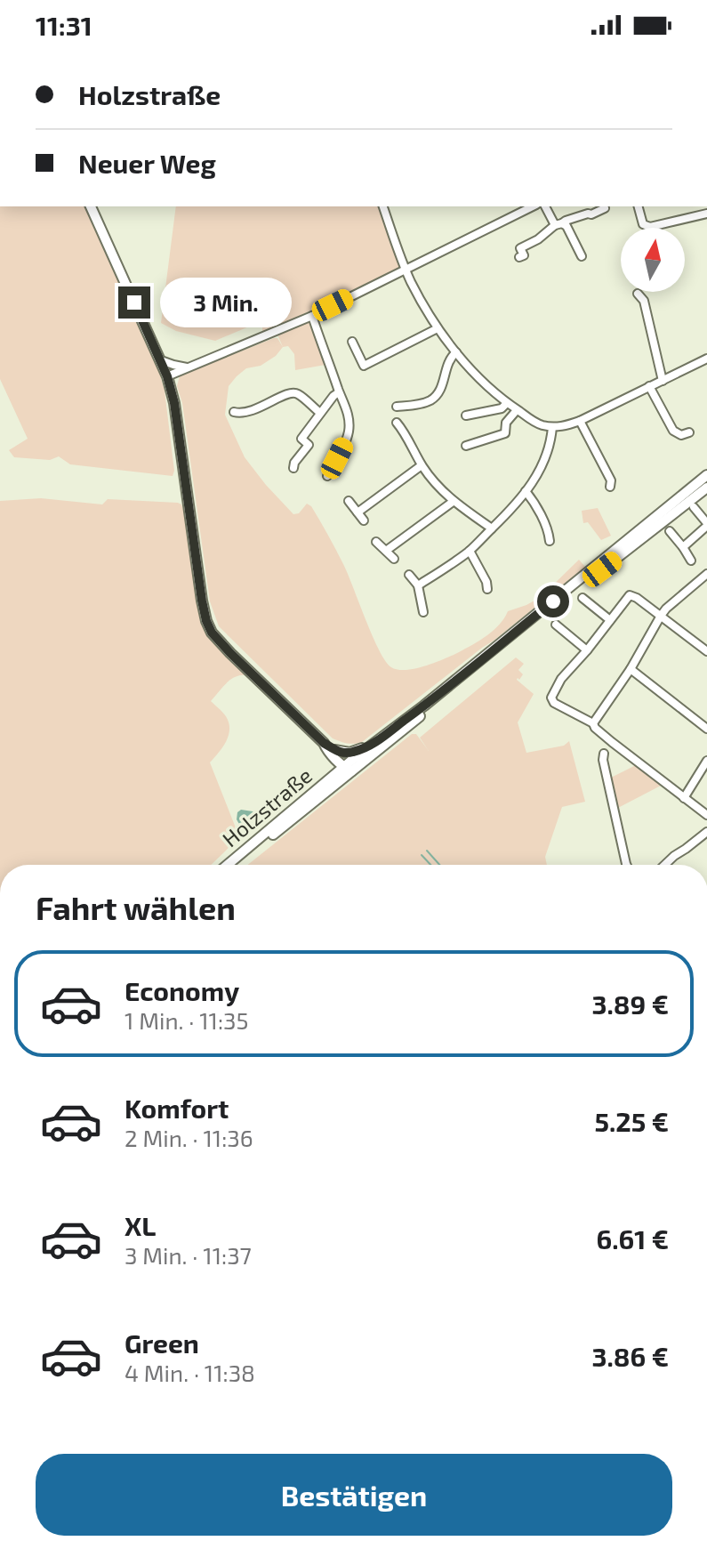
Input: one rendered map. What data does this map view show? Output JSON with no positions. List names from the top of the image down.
{
  "streets": {
    "main road": ["Holzstraße"]
  },
  "north": "top",
  "page": {
    "status": "11:31",
    "banner": ["Holzstraße", "Neuer Weg"],
    "bubble": "3 Min.",
    "heading": "Fahrt wählen",
    "list": [
      {
        "name": "Economy",
        "note": "1 Min. · 11:35",
        "value": "3.89 €"
      },
      {
        "name": "Komfort",
        "note": "2 Min. · 11:36",
        "value": "5.25 €"
      },
      {
        "name": "XL",
        "note": "3 Min. · 11:37",
        "value": "6.61 €"
      },
      {
        "name": "Green",
        "note": "4 Min. · 11:38",
        "value": "3.86 €"
      }
    ],
    "buttons": "Bestätigen"
  }
}
